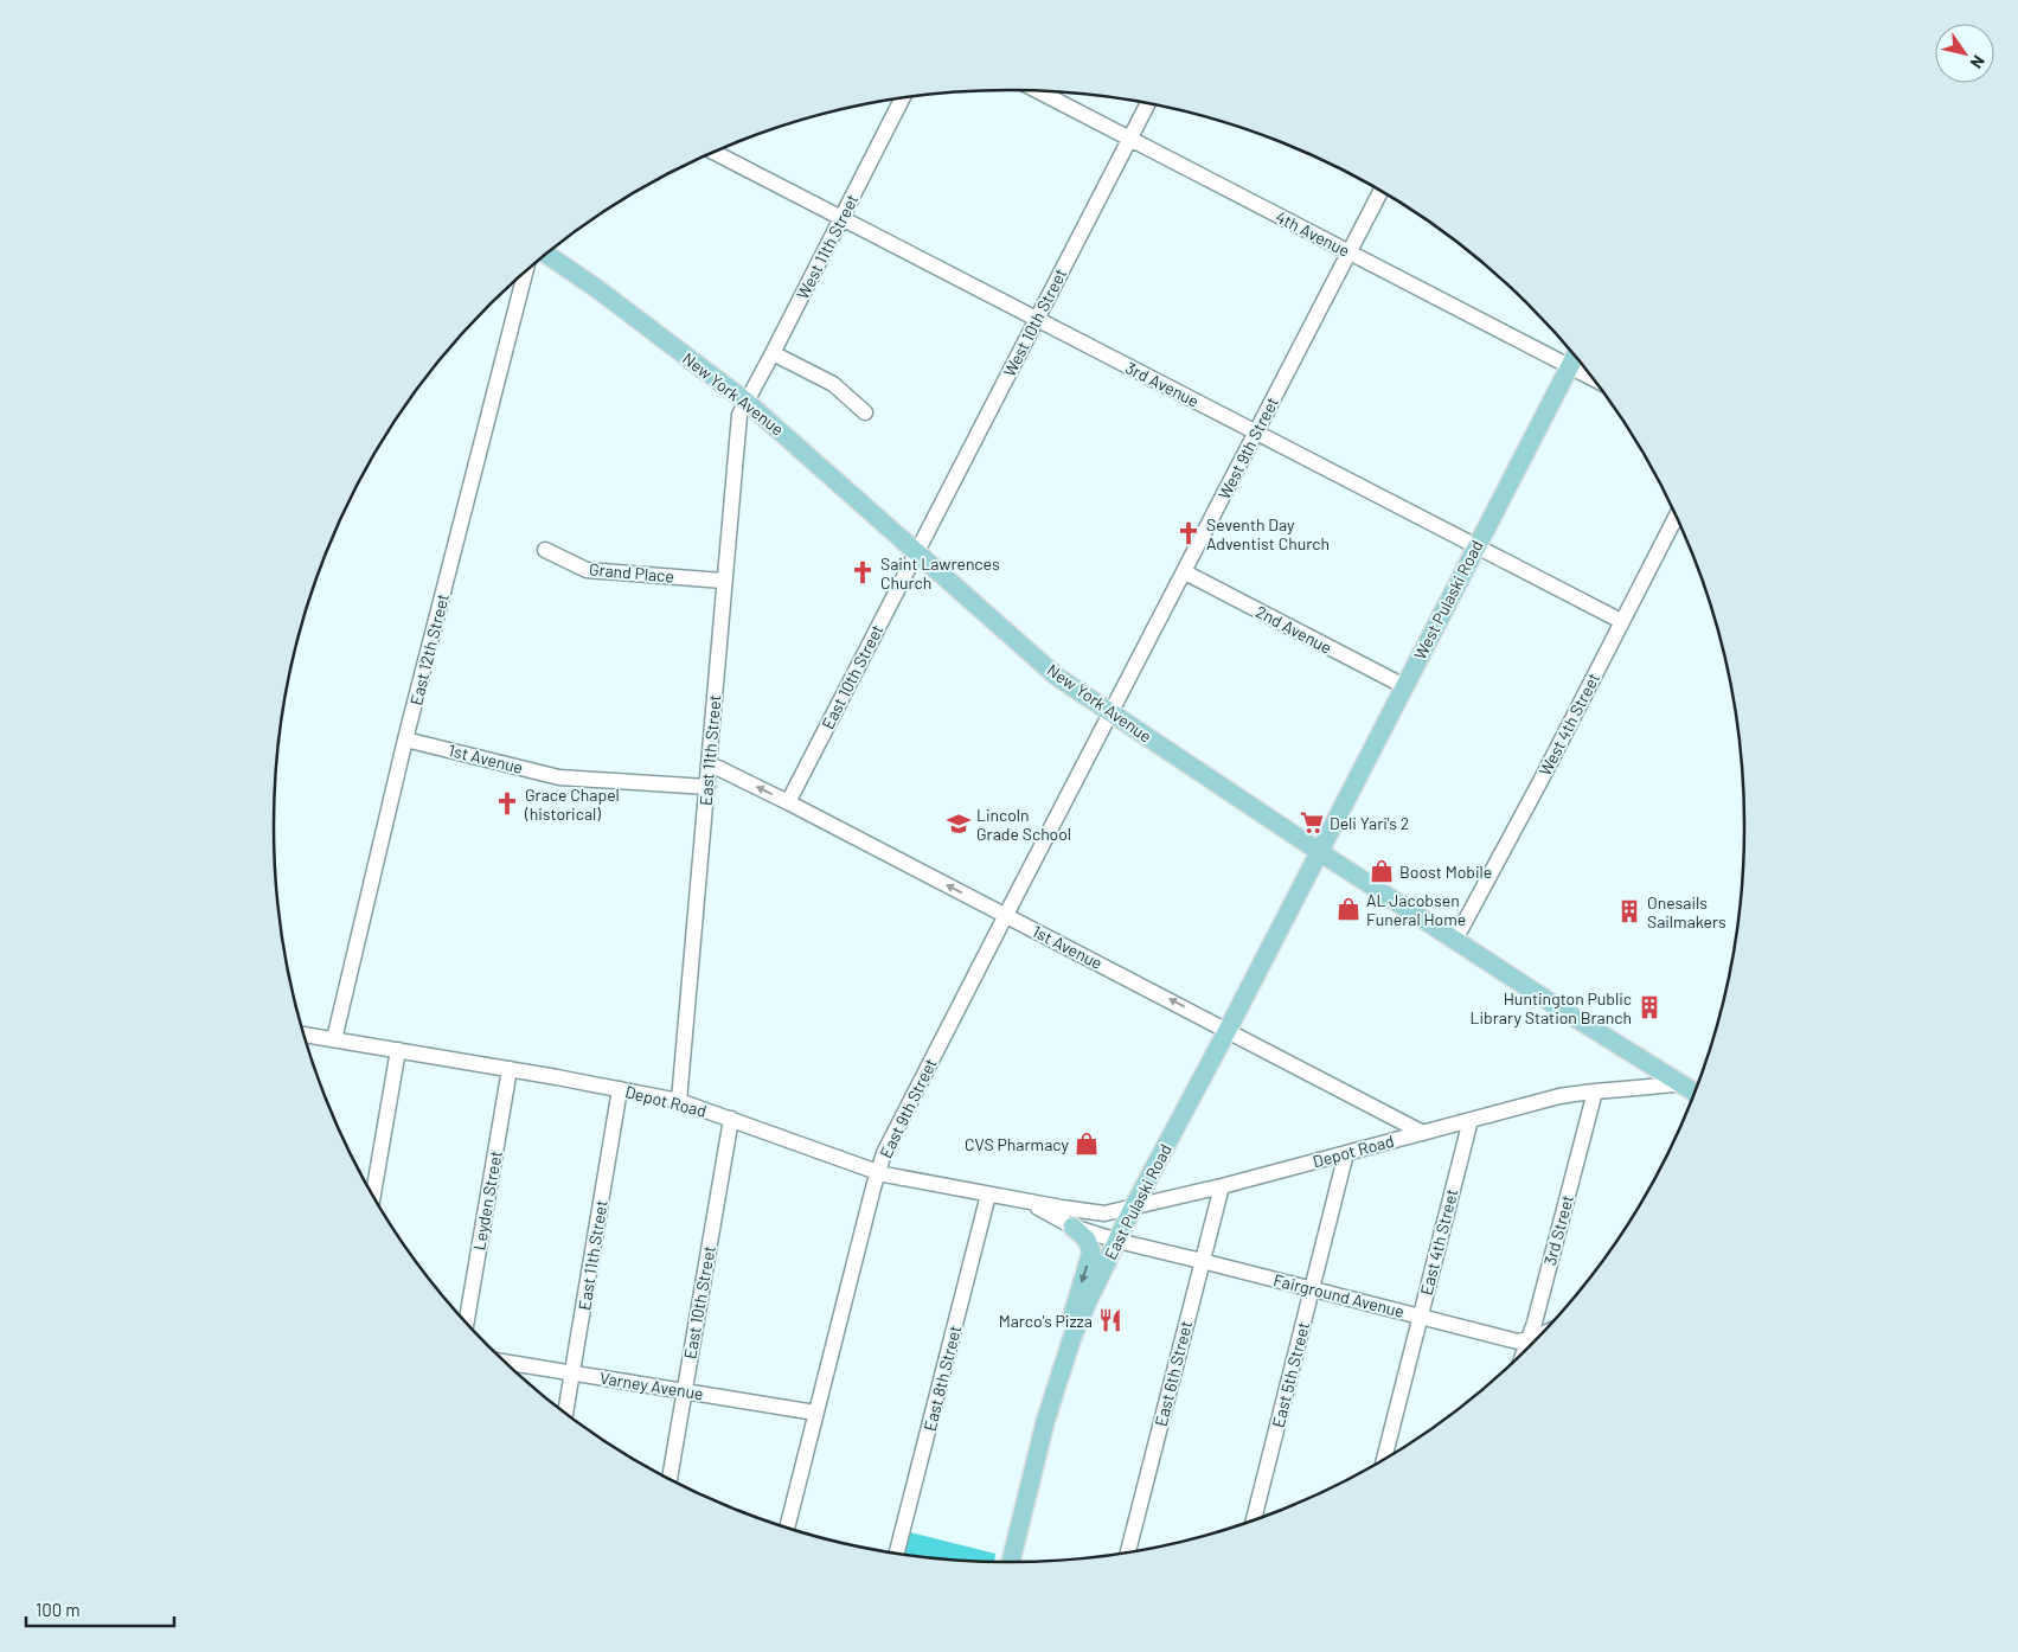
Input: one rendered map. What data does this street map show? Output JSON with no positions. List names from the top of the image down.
{
  "streets": {
    "main road": ["New York Avenue", "West Pulaski Road", "East Pulaski Road"],
    "street": [
      "4th Avenue",
      "West 11th Street",
      "West 10th Street",
      "3rd Avenue",
      "West 9th Street",
      "Grand Place",
      "2nd Avenue",
      "East 12th Street",
      "East 10th Street",
      "West 4th Street",
      "East 11th Street",
      "1st Avenue",
      "Depot Road",
      "East 9th Street",
      "Leyden Street",
      "3rd Street",
      "East 4th Street",
      "Fairground Avenue",
      "East 6th Street",
      "East 5th Street",
      "East 8th Street",
      "Varney Avenue"
    ]
  },
  "crossings": [
    ["4th Avenue", "West 10th Street"],
    ["4th Avenue", "West 9th Street"],
    ["4th Avenue", "West Pulaski Road"],
    ["West 11th Street", "3rd Avenue"],
    ["West 11th Street", "New York Avenue"],
    ["West 11th Street", "East 11th Street"],
    ["West 10th Street", "3rd Avenue"],
    ["West 10th Street", "New York Avenue"],
    ["West 10th Street", "East 10th Street"],
    ["3rd Avenue", "West 9th Street"],
    ["3rd Avenue", "West Pulaski Road"],
    ["3rd Avenue", "West 4th Street"],
    ["New York Avenue", "West 9th Street"],
    ["New York Avenue", "West Pulaski Road"],
    ["New York Avenue", "East 10th Street"],
    ["New York Avenue", "West 4th Street"],
    ["New York Avenue", "East 11th Street"],
    ["New York Avenue", "Depot Road"],
    ["New York Avenue", "East 9th Street"],
    ["New York Avenue", "East Pulaski Road"],
    ["West 9th Street", "2nd Avenue"],
    ["West 9th Street", "East 9th Street"],
    ["Grand Place", "East 11th Street"],
    ["West Pulaski Road", "2nd Avenue"],
    ["West Pulaski Road", "East Pulaski Road"],
    ["East 12th Street", "1st Avenue"],
    ["East 12th Street", "Depot Road"],
    ["East 10th Street", "1st Avenue"],
    ["East 10th Street", "Depot Road"],
    ["East 10th Street", "Varney Avenue"],
    ["East 11th Street", "1st Avenue"],
    ["East 11th Street", "Depot Road"],
    ["East 11th Street", "Varney Avenue"],
    ["1st Avenue", "Depot Road"],
    ["1st Avenue", "East 9th Street"],
    ["1st Avenue", "East Pulaski Road"],
    ["Depot Road", "East 9th Street"],
    ["Depot Road", "Leyden Street"],
    ["Depot Road", "East Pulaski Road"],
    ["Depot Road", "3rd Street"],
    ["Depot Road", "East 4th Street"],
    ["Depot Road", "Fairground Avenue"],
    ["Depot Road", "East 6th Street"],
    ["Depot Road", "East 5th Street"],
    ["Depot Road", "East 8th Street"],
    ["East 9th Street", "Varney Avenue"],
    ["East Pulaski Road", "Fairground Avenue"],
    ["3rd Street", "Fairground Avenue"],
    ["East 4th Street", "Fairground Avenue"],
    ["Fairground Avenue", "East 6th Street"],
    ["Fairground Avenue", "East 5th Street"]
  ],
  "one_way": ["1st Avenue"],
  "places": {
    "church": ["Seventh Day Adventist Church", "Saint Lawrences Church", "Grace Chapel (historical)"],
    "supermarket": ["Deli Yari's 2"],
    "school or university": ["Lincoln Grade School"],
    "shop": ["Boost Mobile", "AL Jacobsen Funeral Home", "CVS Pharmacy"],
    "building": ["Onesails Sailmakers", "Huntington Public Library Station Branch"],
    "restaurant": ["Marco's Pizza"]
  },
  "scale_bar": "100 m",
  "north": "bottom right"
}
